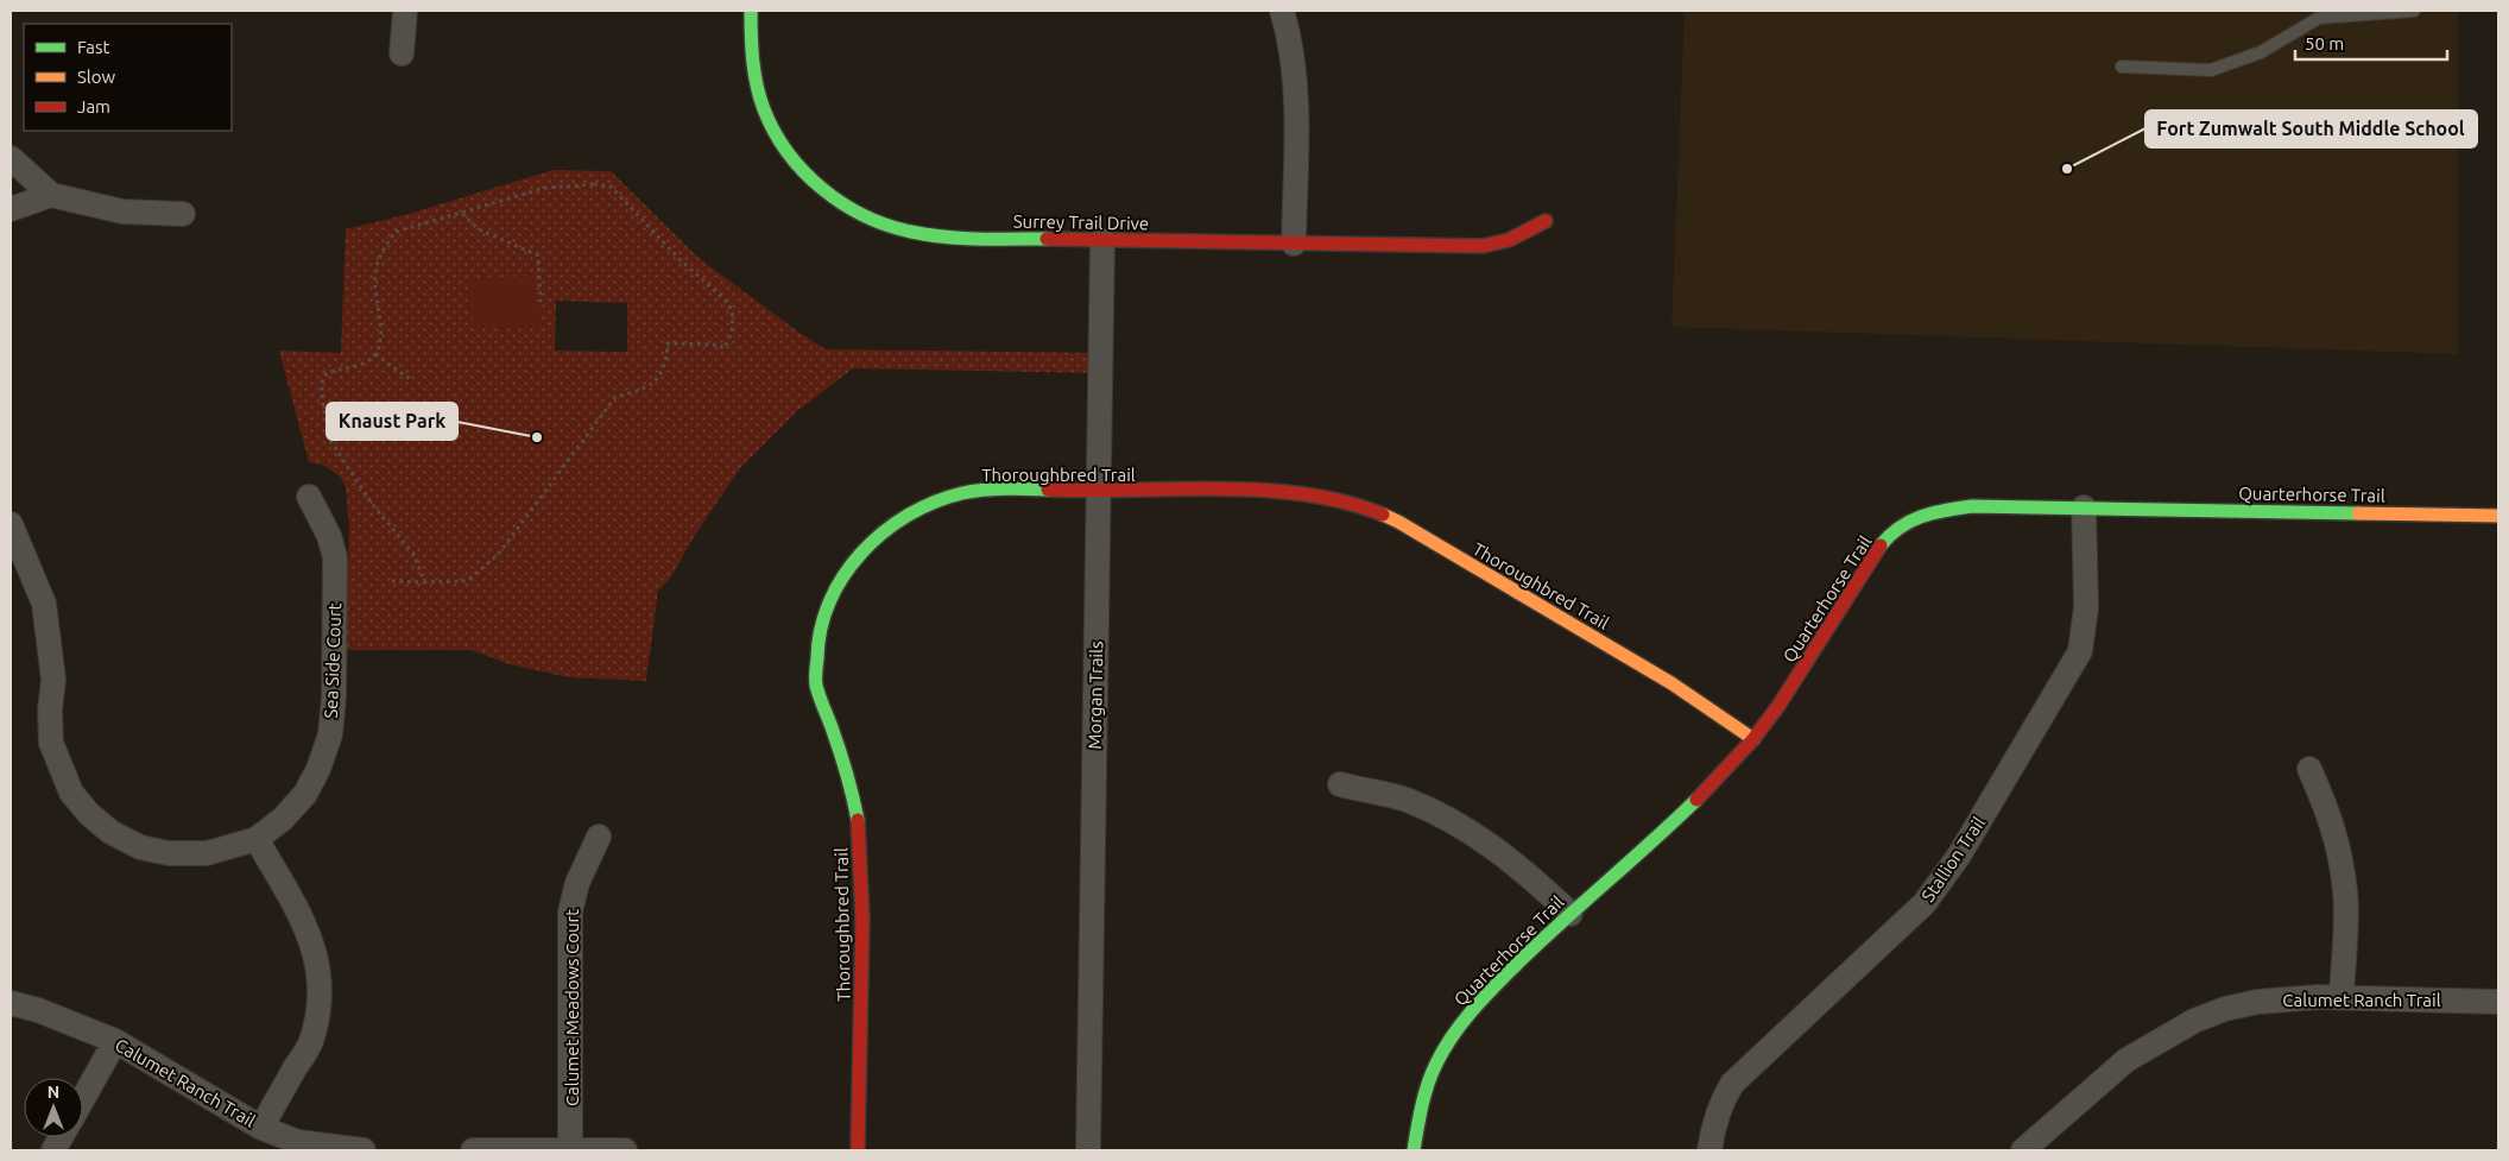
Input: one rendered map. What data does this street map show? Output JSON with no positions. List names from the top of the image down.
{
  "streets": {
    "street": [
      "Surrey Trail Drive",
      "Thoroughbred Trail",
      "Quarterhorse Trail",
      "Sea Side Court",
      "Morgan Trails",
      "Stallion Trail",
      "Calumet Ranch Trail",
      "Calumet Meadows Court"
    ]
  },
  "crossings": [
    ["Surrey Trail Drive", "Morgan Trails"],
    ["Thoroughbred Trail", "Quarterhorse Trail"],
    ["Thoroughbred Trail", "Morgan Trails"],
    ["Quarterhorse Trail", "Stallion Trail"]
  ],
  "places": ["Fort Zumwalt South Middle School", "Knaust Park"],
  "legend": ["Fast", "Slow", "Jam"],
  "scale_bar": "50 m",
  "north": "top"
}
